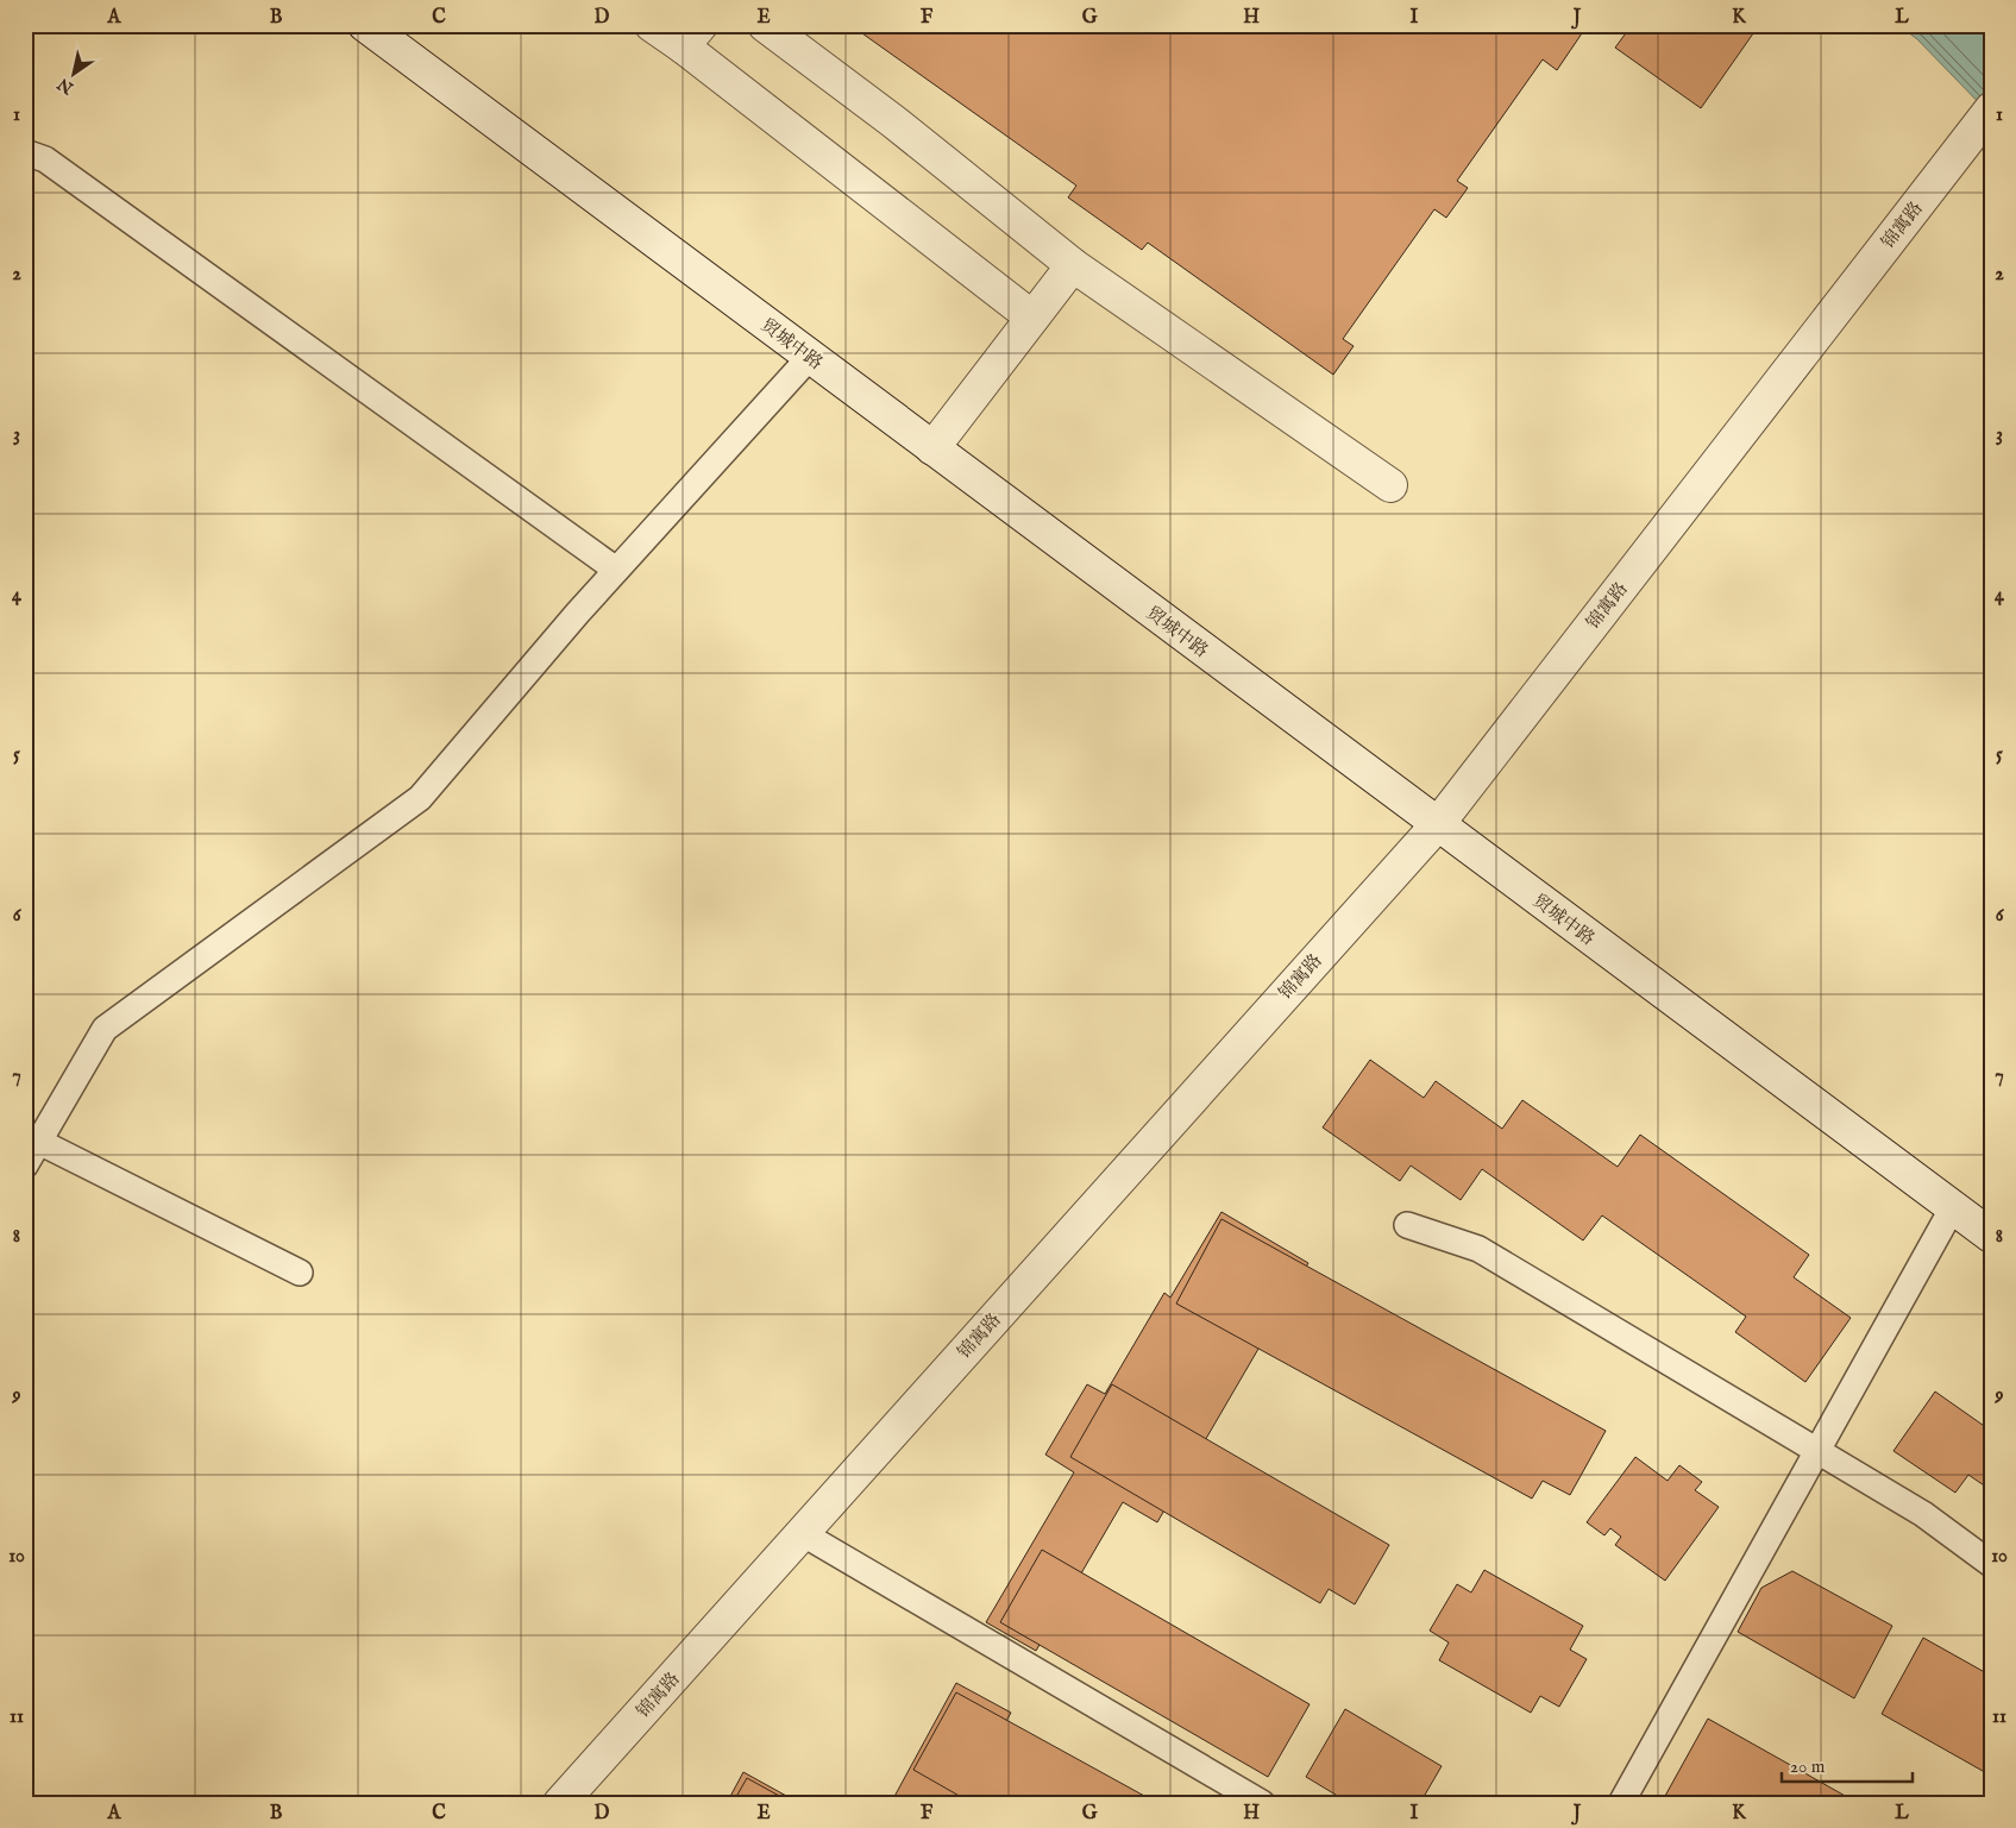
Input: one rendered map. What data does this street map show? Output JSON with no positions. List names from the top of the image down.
{
  "streets": {
    "street": ["锦寓路", "贸城中路"]
  },
  "crossings": [
    ["锦寓路", "贸城中路"]
  ],
  "scale_bar": "20 m",
  "north": "bottom left",
  "grid": {
    "columns": [
      "A",
      "B",
      "C",
      "D",
      "E",
      "F",
      "G",
      "H",
      "I",
      "J",
      "K",
      "L"
    ],
    "rows": [
      "1",
      "2",
      "3",
      "4",
      "5",
      "6",
      "7",
      "8",
      "9",
      "10",
      "11"
    ]
  }
}
